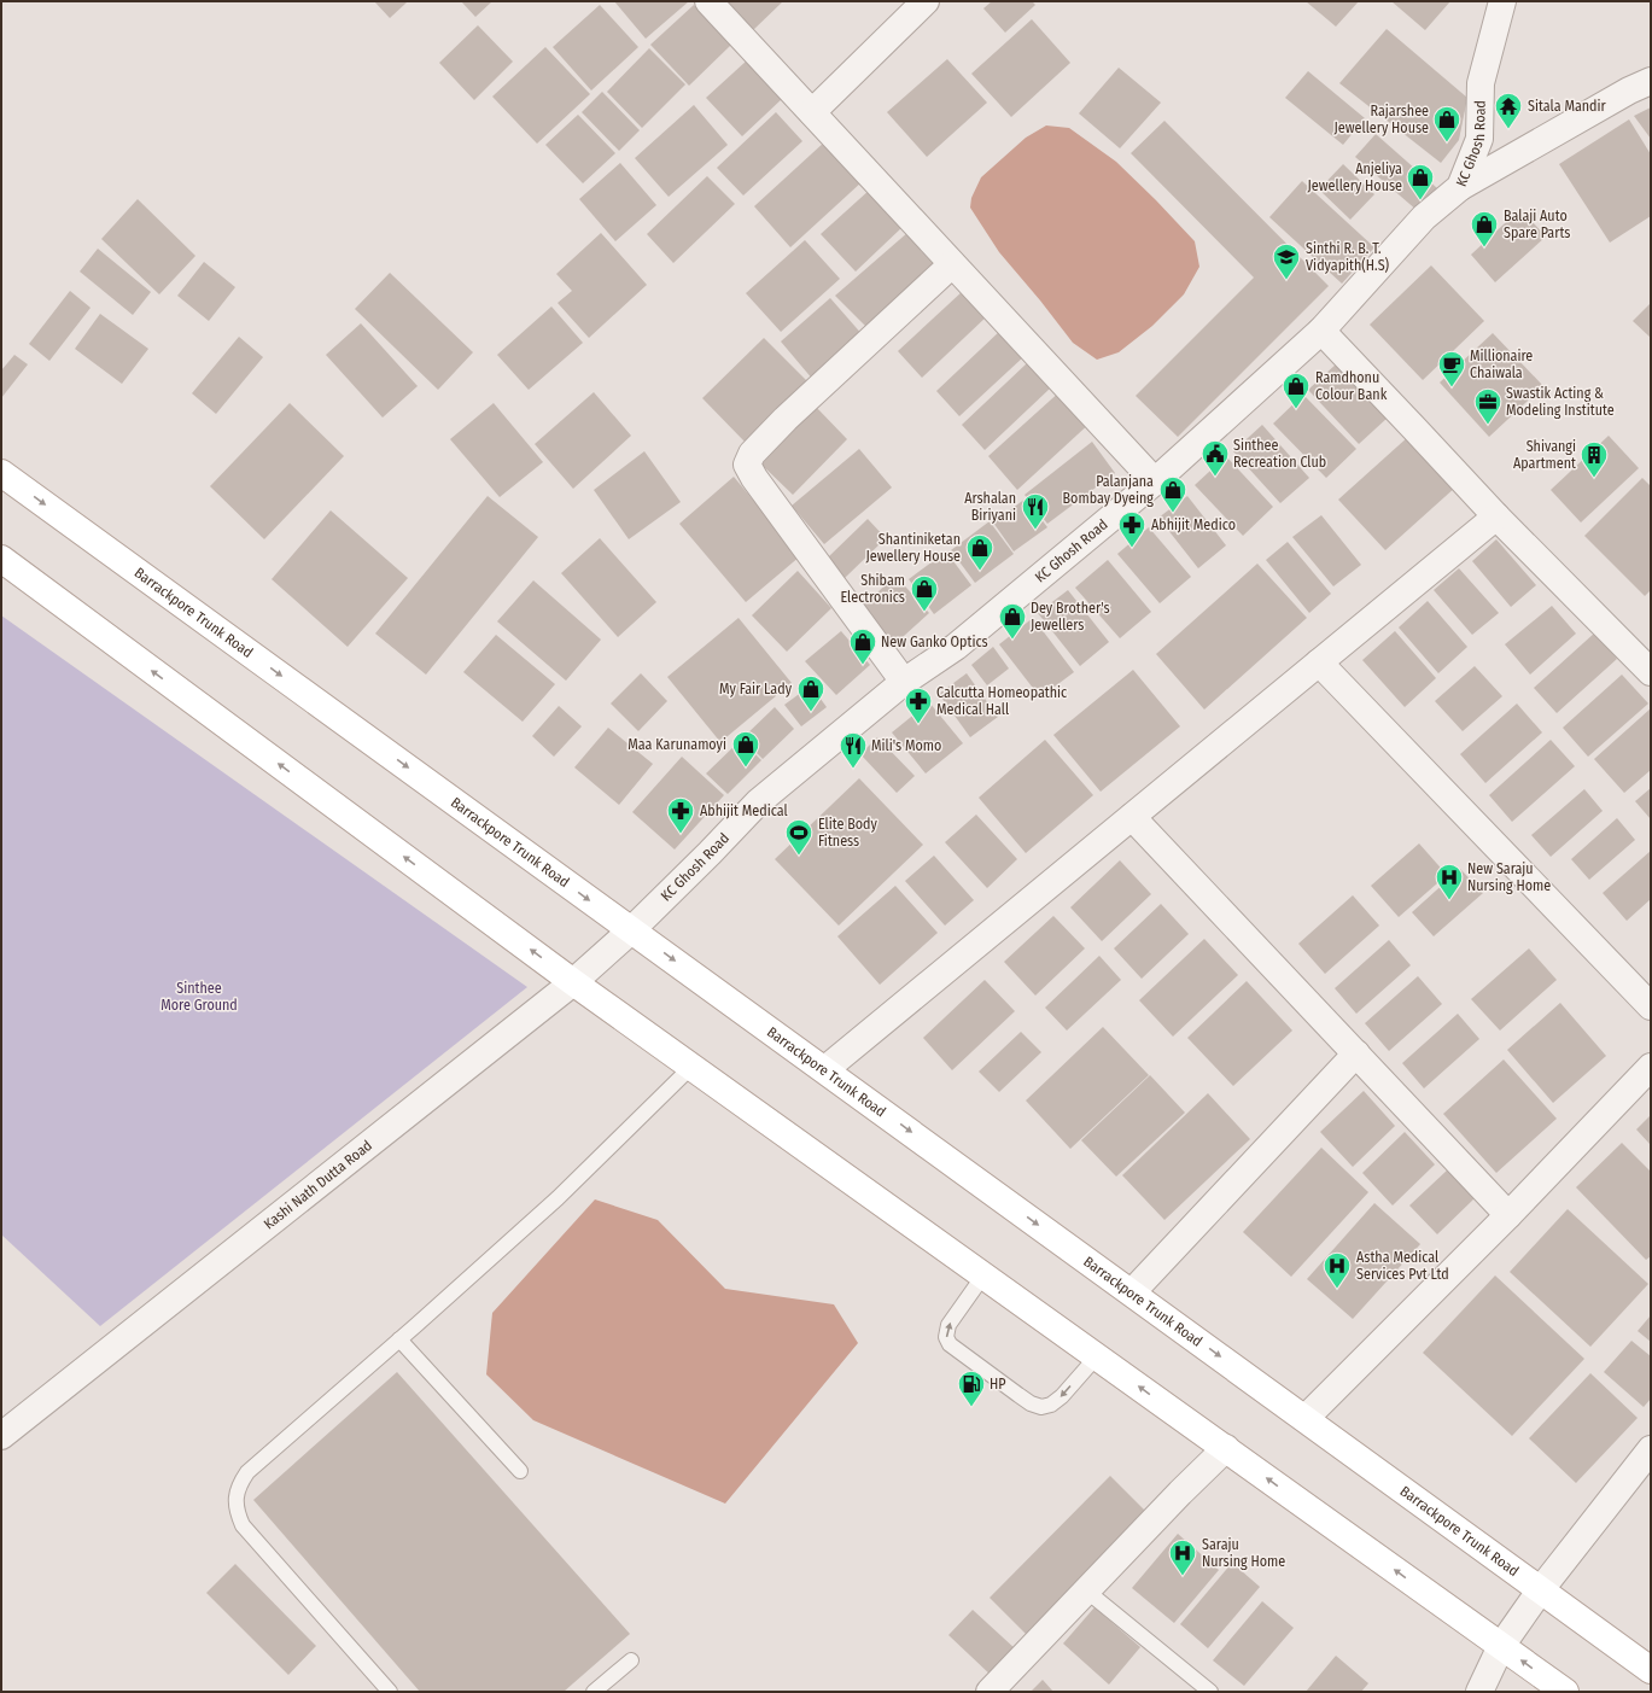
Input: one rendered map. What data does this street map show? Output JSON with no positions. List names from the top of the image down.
{
  "streets": {
    "main road": ["Barrackpore Trunk Road"],
    "street": ["KC Ghosh Road", "Kashi Nath Dutta Road"]
  },
  "crossings": [
    ["KC Ghosh Road", "Barrackpore Trunk Road"],
    ["KC Ghosh Road", "Kashi Nath Dutta Road"],
    ["Barrackpore Trunk Road", "Kashi Nath Dutta Road"]
  ],
  "parks": ["Sinthee More Ground"],
  "places": {
    "temple": ["Sitala Mandir"],
    "shop": [
      "Rajarshee Jewellery House",
      "Anjeliya Jewellery House",
      "Balaji Auto Spare Parts",
      "Ramdhonu Colour Bank",
      "Palanjana Bombay Dyeing",
      "Shantiniketan Jewellery House",
      "Shibam Electronics",
      "Dey Brother's Jewellers",
      "New Ganko Optics",
      "My Fair Lady",
      "Maa Karunamoyi"
    ],
    "school or university": ["Sinthi R. B. T. Vidyapith(H.S)"],
    "cafe": ["Millionaire Chaiwala"],
    "office": ["Swastik Acting & Modeling Institute"],
    "public building": ["Sinthee Recreation Club"],
    "building": ["Shivangi Apartment"],
    "restaurant": ["Arshalan Biriyani", "Mili's Momo"],
    "pharmacy": ["Abhijit Medico", "Calcutta Homeopathic Medical Hall", "Abhijit Medical"],
    "sports": ["Elite Body Fitness"],
    "hospital": ["New Saraju Nursing Home", "Astha Medical Services Pvt Ltd", "Saraju Nursing Home"],
    "fuel station": ["HP"]
  }
}
